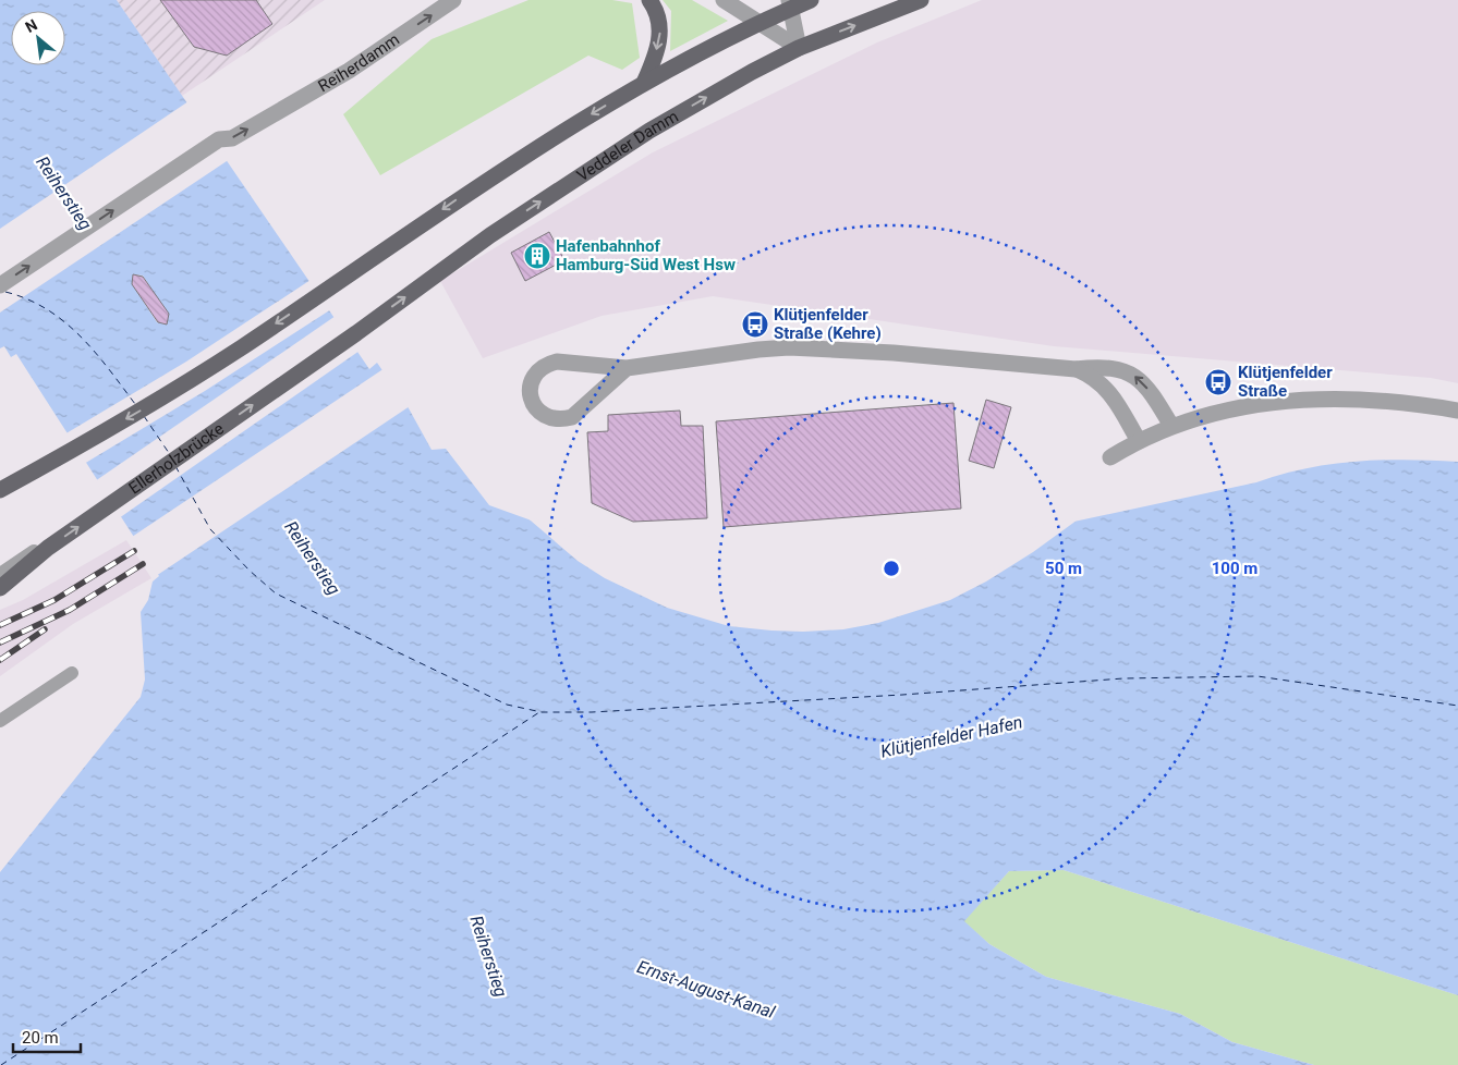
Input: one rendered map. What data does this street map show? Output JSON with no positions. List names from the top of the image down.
{
  "streets": {
    "main road": ["Veddeler Damm", "Ellerholzbrücke"],
    "street": ["Reiherdamm"]
  },
  "crossings": [
    ["Veddeler Damm", "Ellerholzbrücke"]
  ],
  "one_way": ["Reiherdamm"],
  "water": ["Reiherstieg", "Klütjenfelder Hafen", "Ernst-August-Kanal"],
  "places": {
    "building": ["Hafenbahnhof Hamburg-Süd West Hsw"],
    "bus stop": ["Klütjenfelder Straße (Kehre)", "Klütjenfelder Straße"]
  },
  "scale_bar": "20 m",
  "north": "top left",
  "rings": ["50 m", "100 m"]
}
